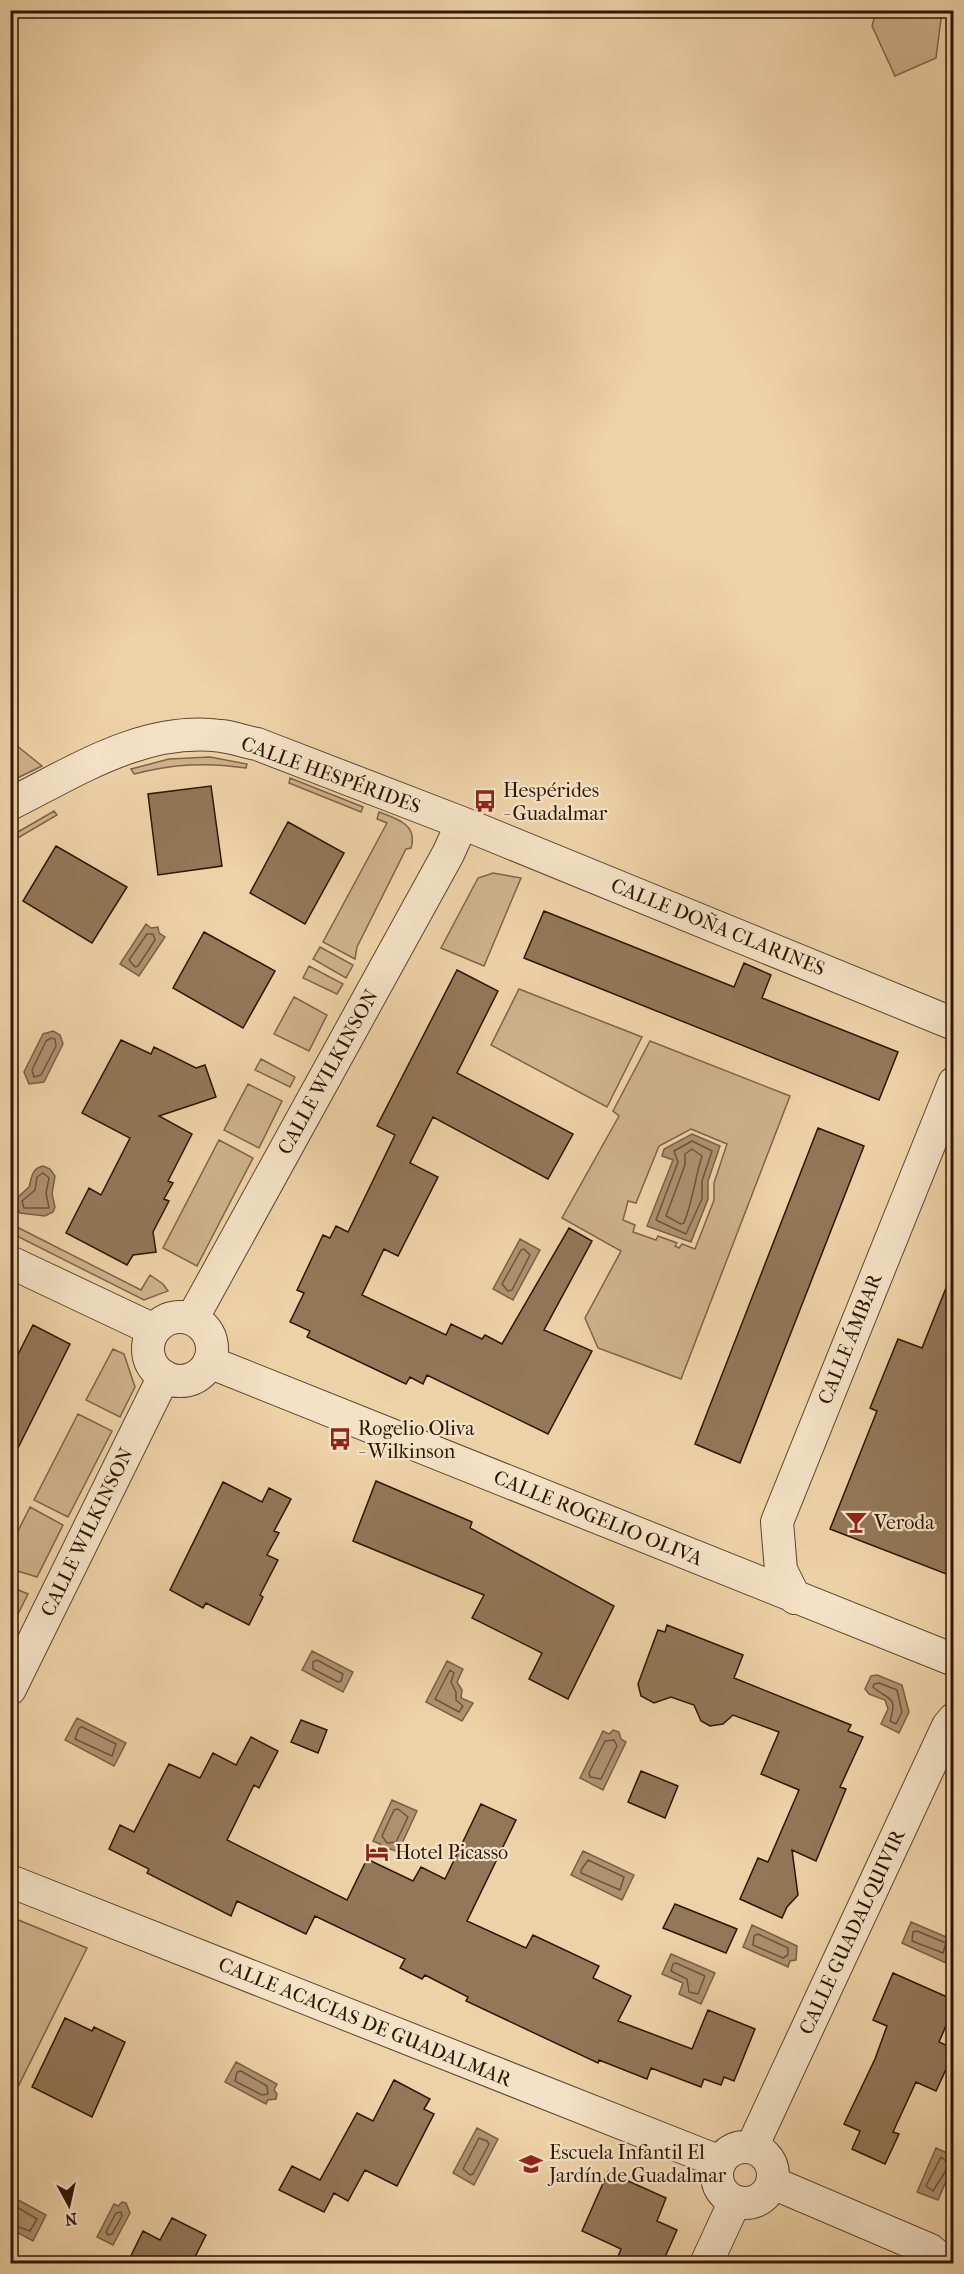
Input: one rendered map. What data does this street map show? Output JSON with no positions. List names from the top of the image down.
{
  "streets": {
    "street": [
      "CALLE HESPÉRIDES",
      "CALLE DOÑA CLARINES",
      "CALLE WILKINSON",
      "CALLE ÁMBAR",
      "CALLE ROGELIO OLIVA",
      "CALLE GUADALQUIVIR",
      "CALLE ACACIAS DE GUADALMAR"
    ]
  },
  "crossings": [
    ["CALLE HESPÉRIDES", "CALLE DOÑA CLARINES"],
    ["CALLE HESPÉRIDES", "CALLE WILKINSON"],
    ["CALLE DOÑA CLARINES", "CALLE WILKINSON"],
    ["CALLE WILKINSON", "CALLE ROGELIO OLIVA"],
    ["CALLE ÁMBAR", "CALLE ROGELIO OLIVA"],
    ["CALLE GUADALQUIVIR", "CALLE ACACIAS DE GUADALMAR"]
  ],
  "places": {
    "bus stop": ["Hespérides - Guadalmar", "Rogelio Oliva - Wilkinson"],
    "bar": ["Veroda"],
    "hotel": ["Hotel Picasso"],
    "school or university": ["Escuela Infantil El Jardín de Guadalmar"]
  },
  "north": "bottom"
}
